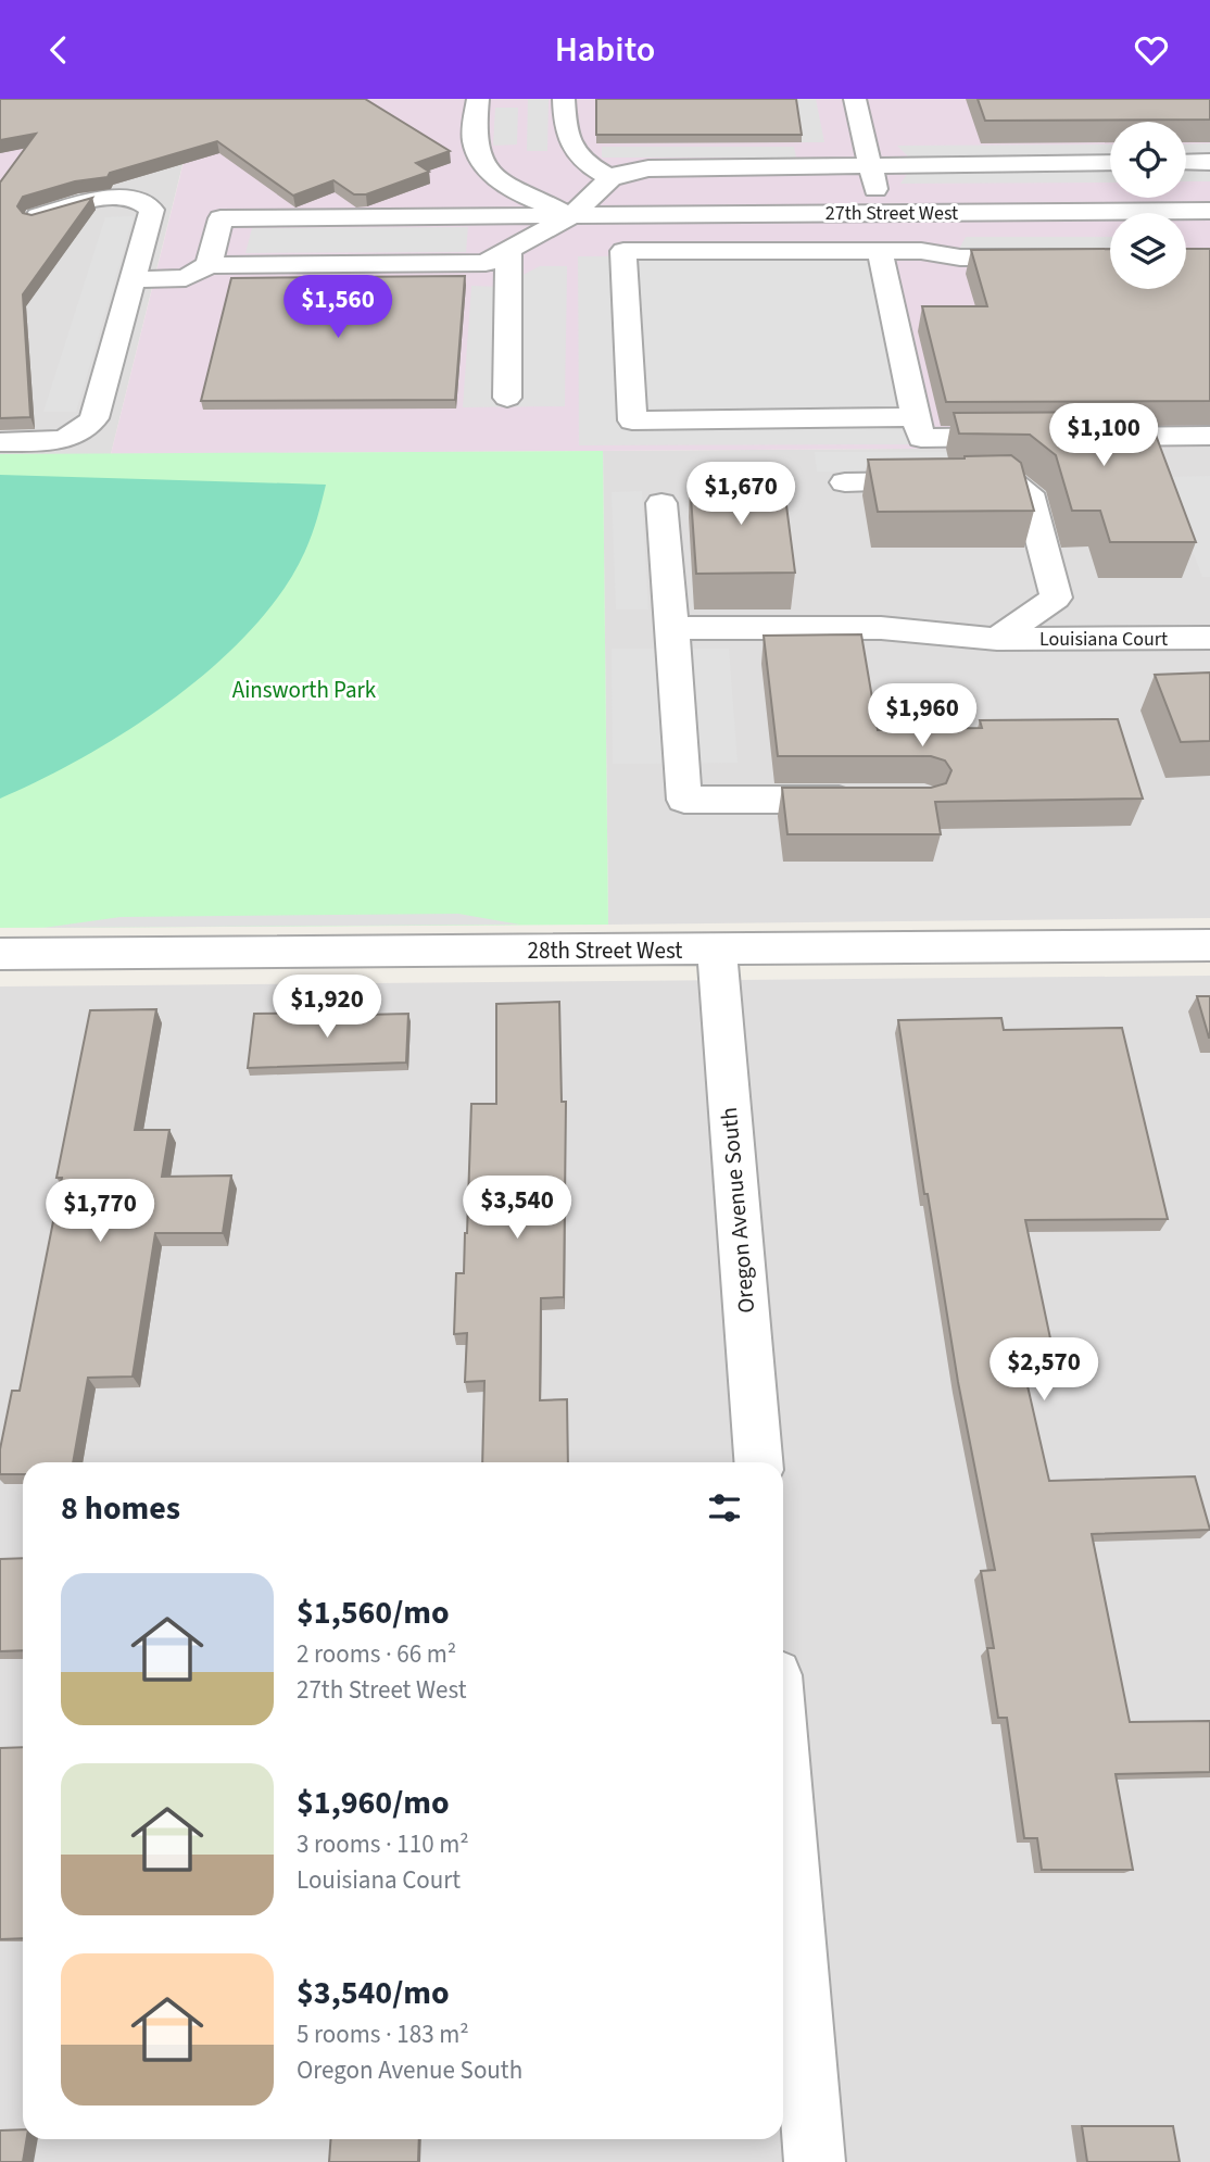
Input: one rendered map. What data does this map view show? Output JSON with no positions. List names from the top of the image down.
{
  "streets": {
    "street": [
      "27th Street West",
      "Louisiana Court",
      "28th Street West",
      "Oregon Avenue South"
    ]
  },
  "crossings": [
    ["28th Street West", "Oregon Avenue South"]
  ],
  "parks": ["Ainsworth Park"],
  "page": {
    "header": "Habito",
    "price": [
      "$1,560",
      "$1,100",
      "$1,670",
      "$1,960",
      "$1,920",
      "$3,540",
      "$1,770",
      "$2,570"
    ],
    "heading": "8 homes",
    "list": [
      {
        "name": "$1,560/mo",
        "note": "2 rooms · 66 m² · 27th Street West"
      },
      {
        "name": "$1,960/mo",
        "note": "3 rooms · 110 m² · Louisiana Court"
      },
      {
        "name": "$3,540/mo",
        "note": "5 rooms · 183 m² · Oregon Avenue South"
      }
    ]
  }
}
